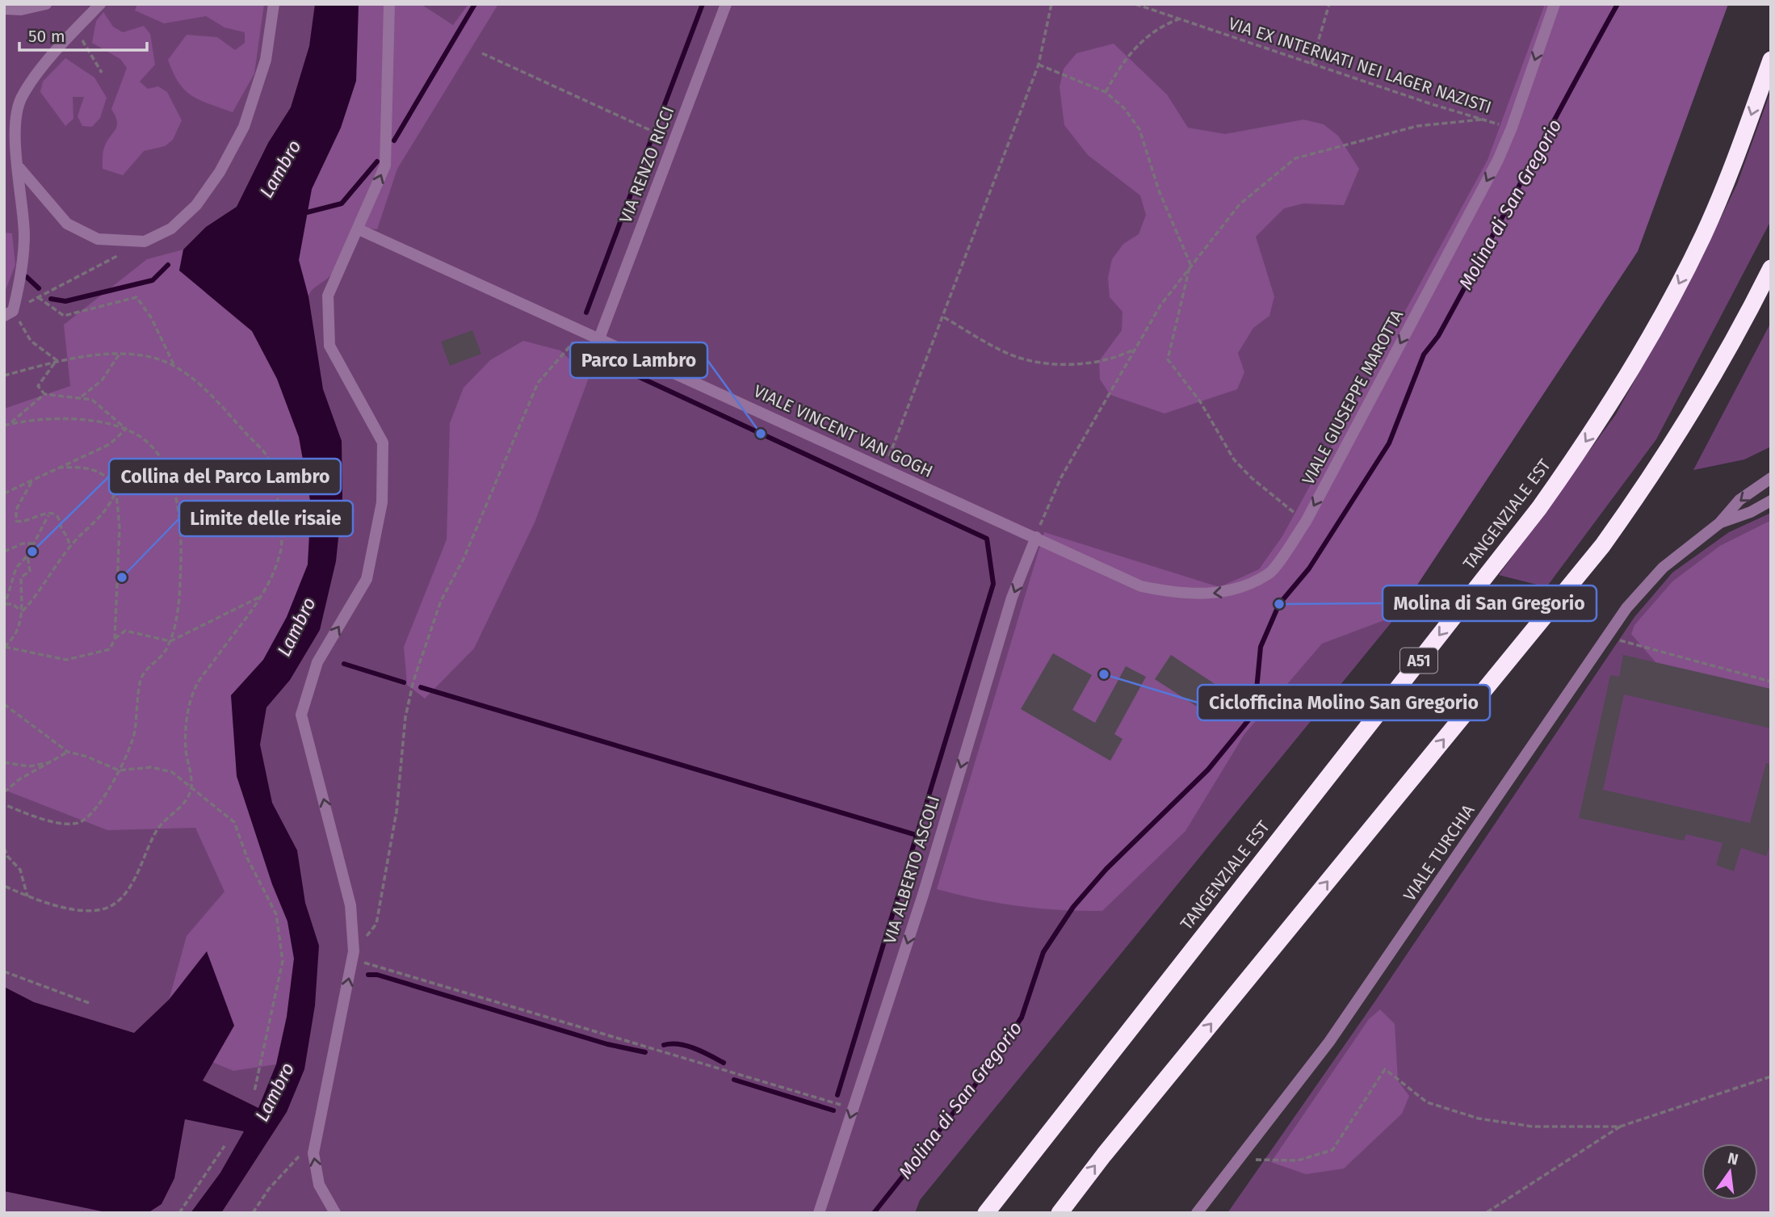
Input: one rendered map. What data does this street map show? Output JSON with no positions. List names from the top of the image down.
{
  "streets": {
    "highway": ["TANGENZIALE EST", "A51"],
    "street": [
      "VIA RENZO RICCI",
      "VIALE GIUSEPPE MAROTTA",
      "VIALE VINCENT VAN GOGH",
      "VIALE TURCHIA",
      "VIA ALBERTO ASCOLI"
    ],
    "path": ["VIA EX INTERNATI NEI LAGER NAZISTI"]
  },
  "crossings": [
    ["VIA EX INTERNATI NEI LAGER NAZISTI", "VIALE GIUSEPPE MAROTTA"],
    ["VIA RENZO RICCI", "VIALE VINCENT VAN GOGH"],
    ["VIALE GIUSEPPE MAROTTA", "VIALE VINCENT VAN GOGH"],
    ["VIALE GIUSEPPE MAROTTA", "VIA ALBERTO ASCOLI"],
    ["VIALE VINCENT VAN GOGH", "VIA ALBERTO ASCOLI"]
  ],
  "one_way": ["VIALE GIUSEPPE MAROTTA", "VIA ALBERTO ASCOLI"],
  "water": ["Lambro", "Molina di San Gregorio"],
  "places": [
    "Parco Lambro",
    "Collina del Parco Lambro",
    "Limite delle risaie",
    "Molina di San Gregorio",
    "Ciclofficina Molino San Gregorio"
  ],
  "scale_bar": "50 m",
  "north": "top"
}
